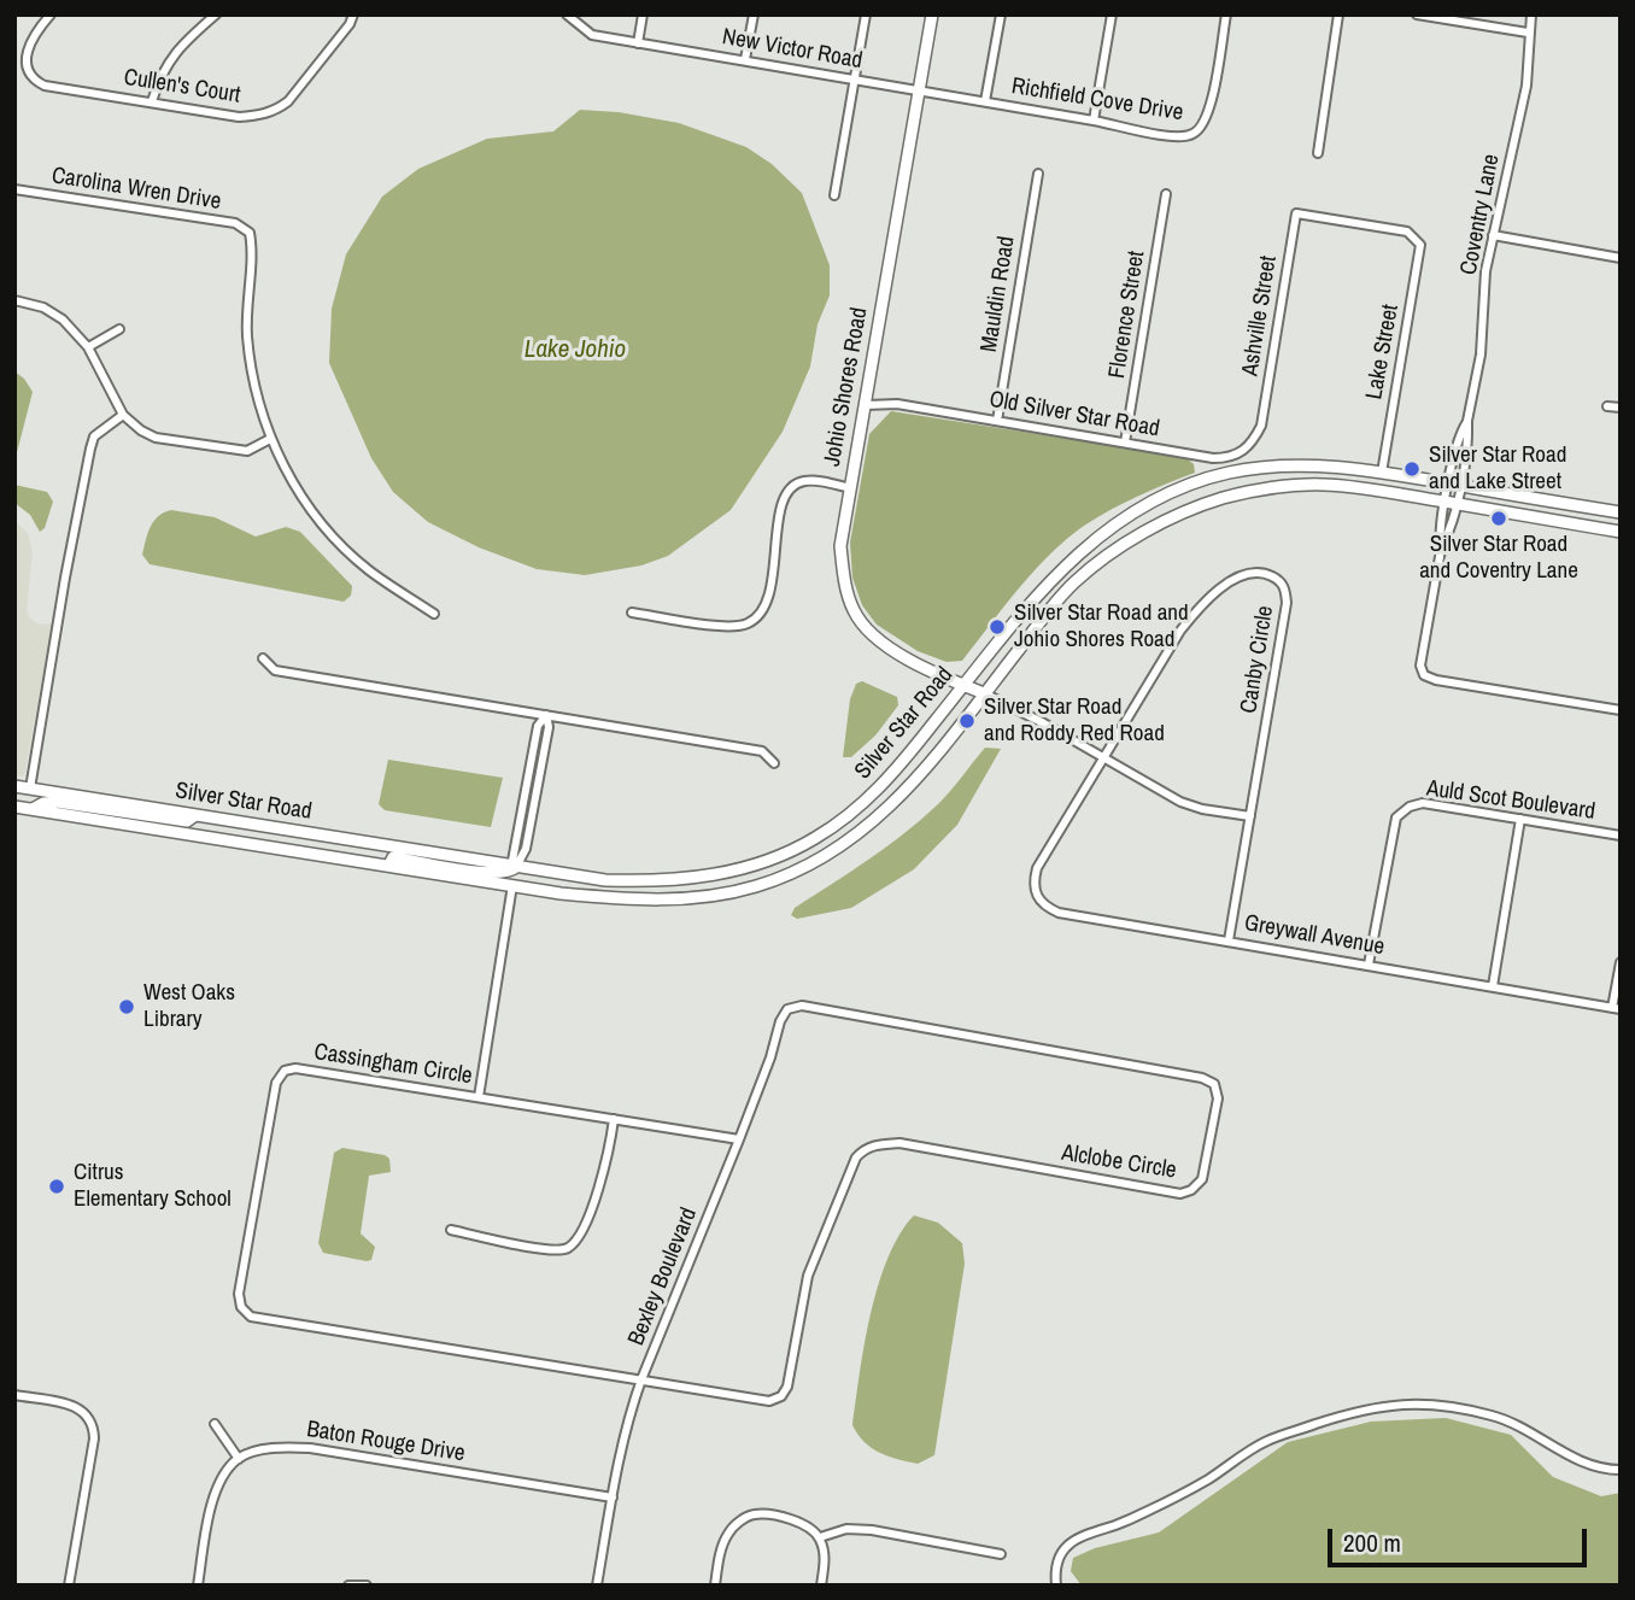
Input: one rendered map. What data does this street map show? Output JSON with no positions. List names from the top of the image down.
{
  "streets": {
    "main road": ["Johio Shores Road", "Silver Star Road"],
    "street": [
      "New Victor Road",
      "Cullen's Court",
      "Richfield Cove Drive",
      "Carolina Wren Drive",
      "Coventry Lane",
      "Mauldin Road",
      "Florence Street",
      "Ashville Street",
      "Lake Street",
      "Old Silver Star Road",
      "Canby Circle",
      "Auld Scot Boulevard",
      "Greywall Avenue",
      "Cassingham Circle",
      "Alclobe Circle",
      "Bexley Boulevard",
      "Baton Rouge Drive"
    ]
  },
  "crossings": [
    ["New Victor Road", "Richfield Cove Drive"],
    ["New Victor Road", "Johio Shores Road"],
    ["Richfield Cove Drive", "Johio Shores Road"],
    ["Coventry Lane", "Silver Star Road"],
    ["Mauldin Road", "Old Silver Star Road"],
    ["Florence Street", "Old Silver Star Road"],
    ["Ashville Street", "Lake Street"],
    ["Ashville Street", "Old Silver Star Road"],
    ["Lake Street", "Silver Star Road"],
    ["Johio Shores Road", "Old Silver Star Road"],
    ["Johio Shores Road", "Silver Star Road"],
    ["Canby Circle", "Greywall Avenue"],
    ["Auld Scot Boulevard", "Greywall Avenue"],
    ["Cassingham Circle", "Alclobe Circle"],
    ["Cassingham Circle", "Bexley Boulevard"],
    ["Alclobe Circle", "Bexley Boulevard"],
    ["Bexley Boulevard", "Baton Rouge Drive"]
  ],
  "water": ["Lake Johio"],
  "places": [
    "Silver Star Road and Lake Street",
    "Silver Star Road and Coventry Lane",
    "Silver Star Road and Johio Shores Road",
    "Silver Star Road and Roddy Red Road",
    "West Oaks Library",
    "Citrus Elementary School"
  ],
  "scale_bar": "200 m"
}
